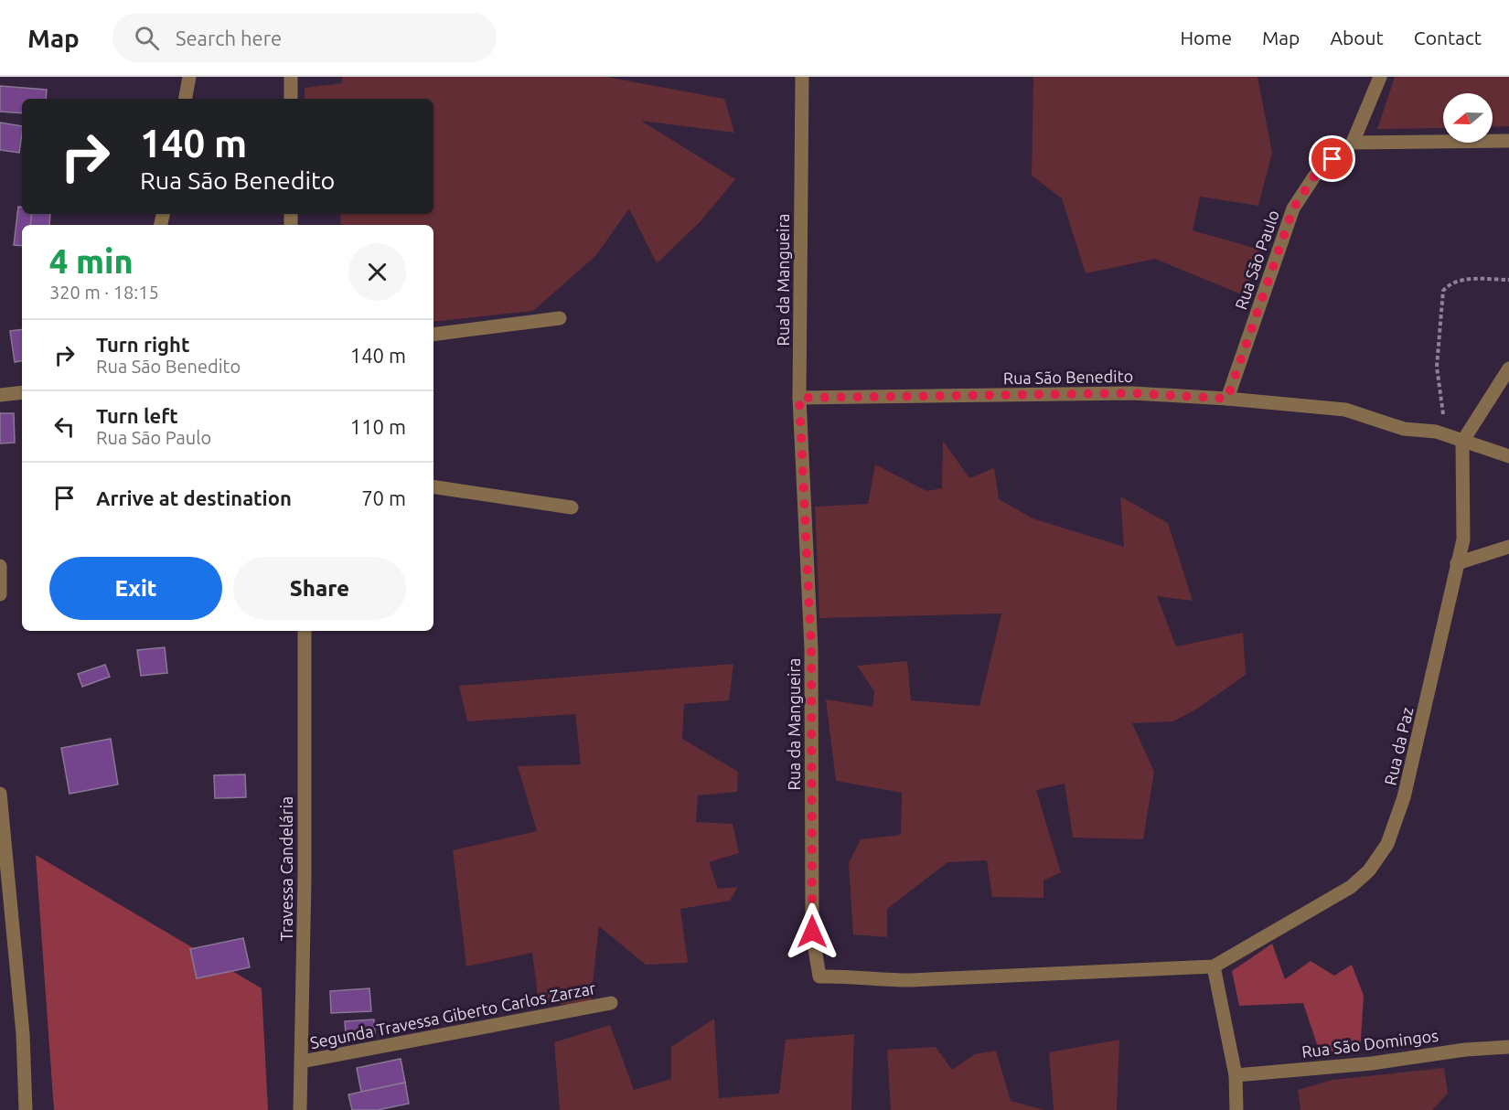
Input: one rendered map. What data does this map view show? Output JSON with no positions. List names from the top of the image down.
{
  "streets": {
    "street": [
      "Rua São Paulo",
      "Rua da Mangueira",
      "Rua São Benedito",
      "Rua da Paz",
      "Travessa Candelária",
      "Segunda Travessa Giberto Carlos Zarzar",
      "Rua São Domingos"
    ]
  },
  "crossings": [
    ["Rua São Paulo", "Rua São Benedito"],
    ["Rua da Mangueira", "Rua São Benedito"],
    ["Rua da Mangueira", "Rua da Paz"],
    ["Rua São Benedito", "Rua da Paz"],
    ["Travessa Candelária", "Segunda Travessa Giberto Carlos Zarzar"]
  ],
  "north": "left",
  "page": {
    "header": "Map",
    "search": "Search here",
    "nav": [
      "Home",
      "Map",
      "About",
      "Contact"
    ],
    "turn": ["140 m", "Rua São Benedito"],
    "heading": ["4 min", "320 m · 18:15"],
    "list": [
      {
        "name": "Turn right",
        "note": "Rua São Benedito",
        "value": "140 m"
      },
      {
        "name": "Turn left",
        "note": "Rua São Paulo",
        "value": "110 m"
      },
      {
        "name": "Arrive at destination",
        "value": "70 m"
      }
    ],
    "buttons": ["Exit", "Share"]
  }
}
